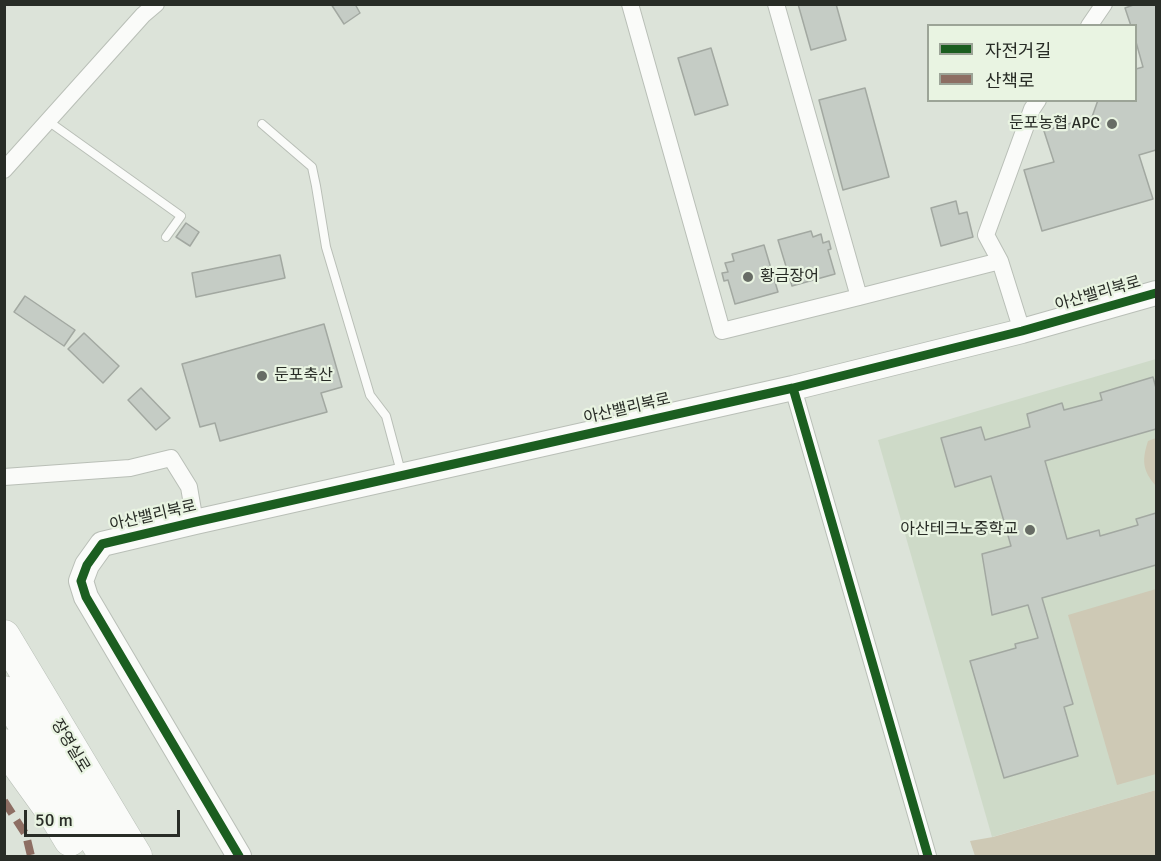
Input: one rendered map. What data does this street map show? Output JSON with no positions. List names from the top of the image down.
{
  "streets": {
    "highway": ["장영실로"],
    "street": ["아산밸리북로"]
  },
  "places": [
    "둔포농협 APC",
    "황금장어",
    "둔포축산",
    "아산테크노중학교"
  ],
  "legend": ["자전거길", "산책로"],
  "scale_bar": "50 m"
}
